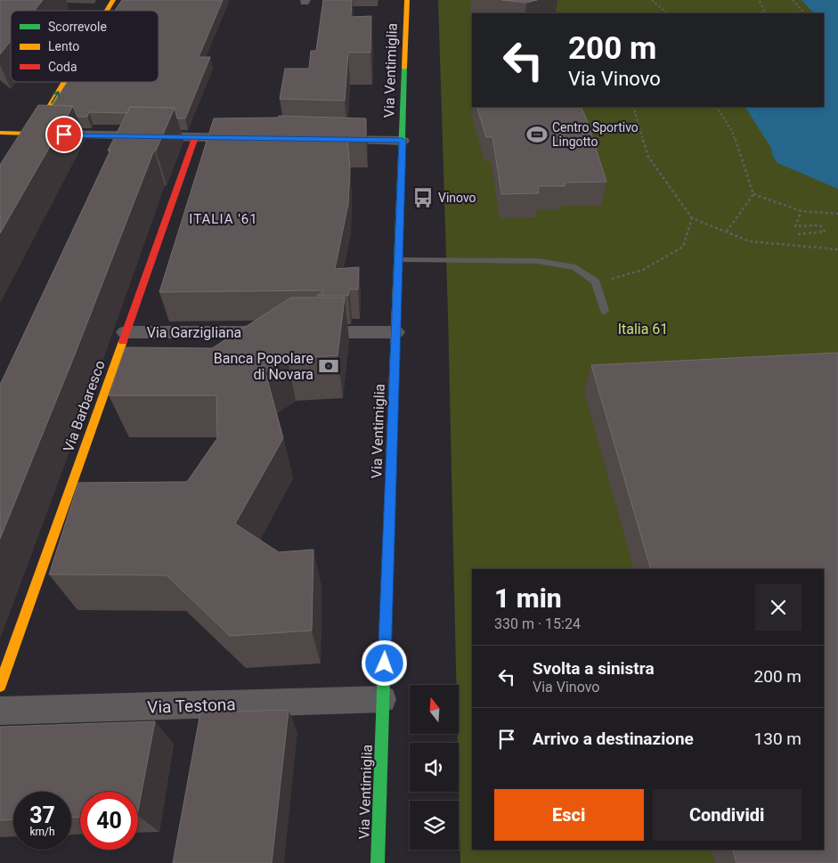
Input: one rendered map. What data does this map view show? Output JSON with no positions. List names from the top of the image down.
{
  "streets": {
    "street": [
      "Via Ventimiglia",
      "Via Garzigliana",
      "Via Barbaresco",
      "Via Testona"
    ]
  },
  "crossings": [
    ["Via Ventimiglia", "Via Garzigliana"],
    ["Via Ventimiglia", "Via Testona"],
    ["Via Garzigliana", "Via Barbaresco"]
  ],
  "districts": ["ITALIA '61"],
  "parks": ["Italia 61"],
  "places": {
    "sports": ["Centro Sportivo Lingotto"],
    "bus stop": ["Vinovo"],
    "bank": ["Banca Popolare di Novara"]
  },
  "legend": ["Scorrevole", "Lento", "Coda"],
  "north": "top",
  "page": {
    "turn": ["200 m", "Via Vinovo"],
    "heading": ["1 min", "330 m · 15:24"],
    "list": [
      {
        "name": "Svolta a sinistra",
        "note": "Via Vinovo",
        "value": "200 m"
      },
      {
        "name": "Arrivo a destinazione",
        "value": "130 m"
      }
    ],
    "buttons": ["Esci", "Condividi"],
    "speed": "37 km/h",
    "limit": "40"
  }
}
